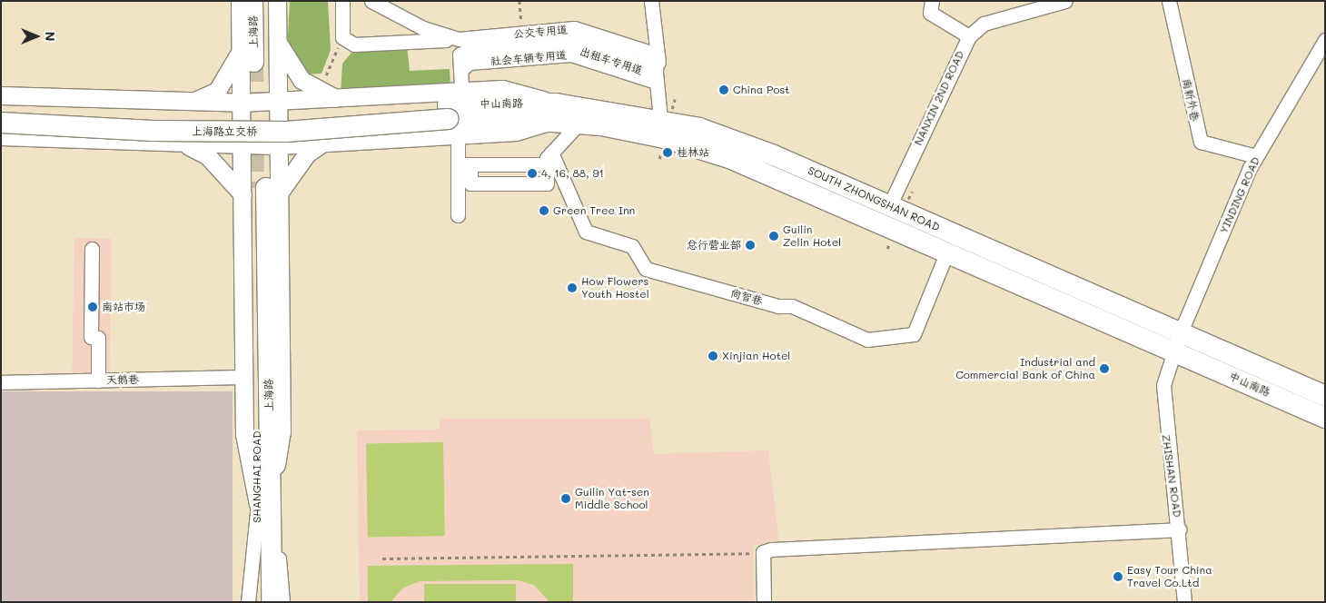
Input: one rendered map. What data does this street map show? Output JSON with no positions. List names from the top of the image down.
{
  "streets": {
    "highway": [
      "上海路",
      "中山南路",
      "上海路立交桥",
      "SOUTH ZHONGSHAN ROAD",
      "SHANGHAI ROAD"
    ],
    "street": [
      "公交专用道",
      "社会车辆专用道",
      "NANXIN 2ND ROAD",
      "南新外巷",
      "YINDING ROAD",
      "尚智巷",
      "天鹅巷",
      "ZHISHAN ROAD"
    ]
  },
  "crossings": [
    ["公交专用道", "社会车辆专用道"],
    ["NANXIN 2ND ROAD", "SOUTH ZHONGSHAN ROAD"],
    ["南新外巷", "YINDING ROAD"],
    ["中山南路", "上海路立交桥"],
    ["中山南路", "YINDING ROAD"],
    ["中山南路", "SOUTH ZHONGSHAN ROAD"],
    ["中山南路", "ZHISHAN ROAD"],
    ["YINDING ROAD", "SOUTH ZHONGSHAN ROAD"],
    ["YINDING ROAD", "ZHISHAN ROAD"],
    ["SOUTH ZHONGSHAN ROAD", "尚智巷"],
    ["SOUTH ZHONGSHAN ROAD", "ZHISHAN ROAD"]
  ],
  "places": [
    "China Post",
    "桂林站",
    "4, 16, 88, 91",
    "Green Tree Inn",
    "Guilin Zelin Hotel",
    "总行营业部",
    "How Flowers Youth Hostel",
    "南站市场",
    "Xinjian Hotel",
    "Industrial and Commercial Bank of China",
    "Guilin Yat-sen Middle School",
    "Easy Tour China Travel Co.Ltd"
  ],
  "north": "right"
}
